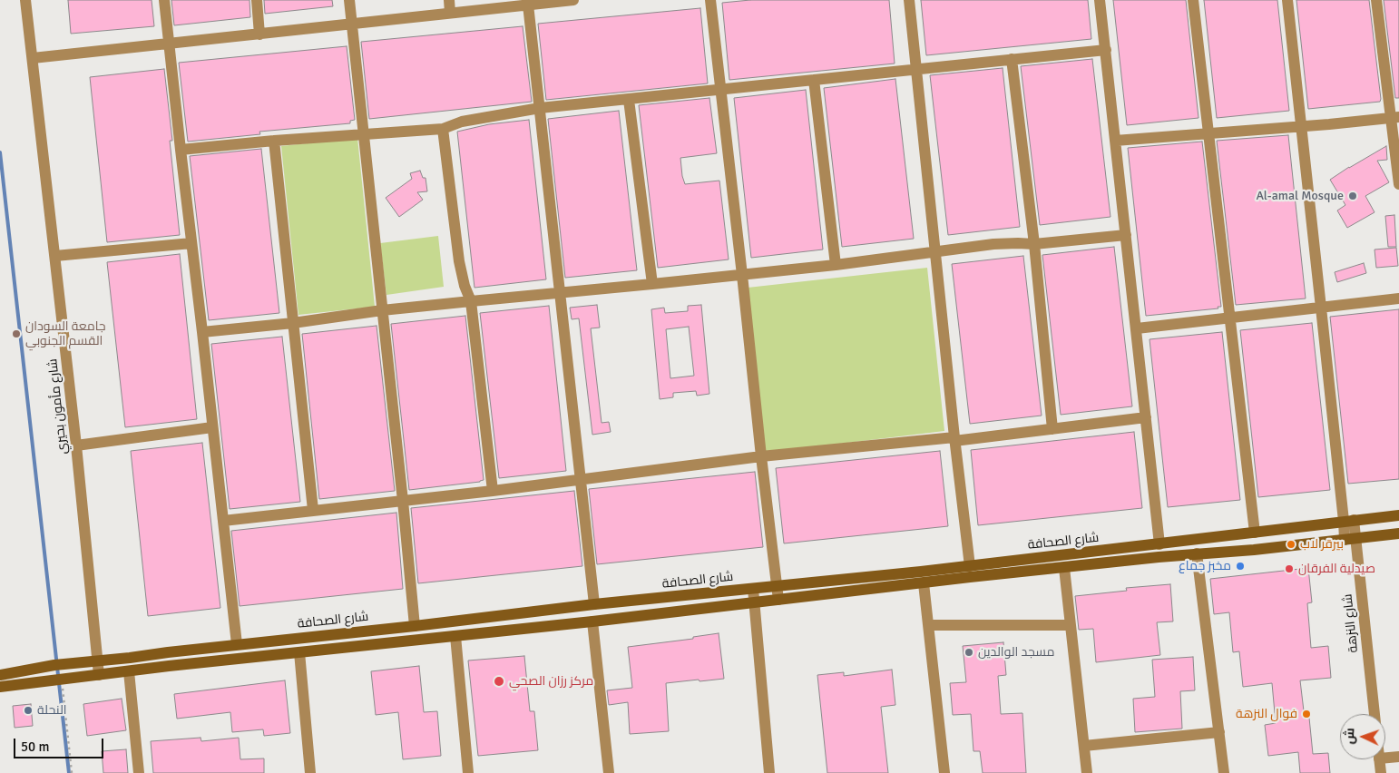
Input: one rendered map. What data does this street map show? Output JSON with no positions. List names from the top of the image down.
{
  "streets": {
    "main road": ["شارع الصحافة"],
    "street": ["شارع مأمون بحيري", "شارع النزهة"]
  },
  "crossings": [
    ["شارع مأمون بحيري", "شارع الصحافة"],
    ["شارع الصحافة", "شارع النزهة"]
  ],
  "places": [
    "Al-amal Mosque",
    "جامعة السودان القسم الجنوبي",
    "بيرقر لاب",
    "مخبز جماع",
    "صيدلية الفرقان",
    "مسجد الوالدين",
    "مركز رزان الصحي",
    "النحلة",
    "فوال النزهة"
  ],
  "scale_bar": "50 m",
  "north": "left"
}
